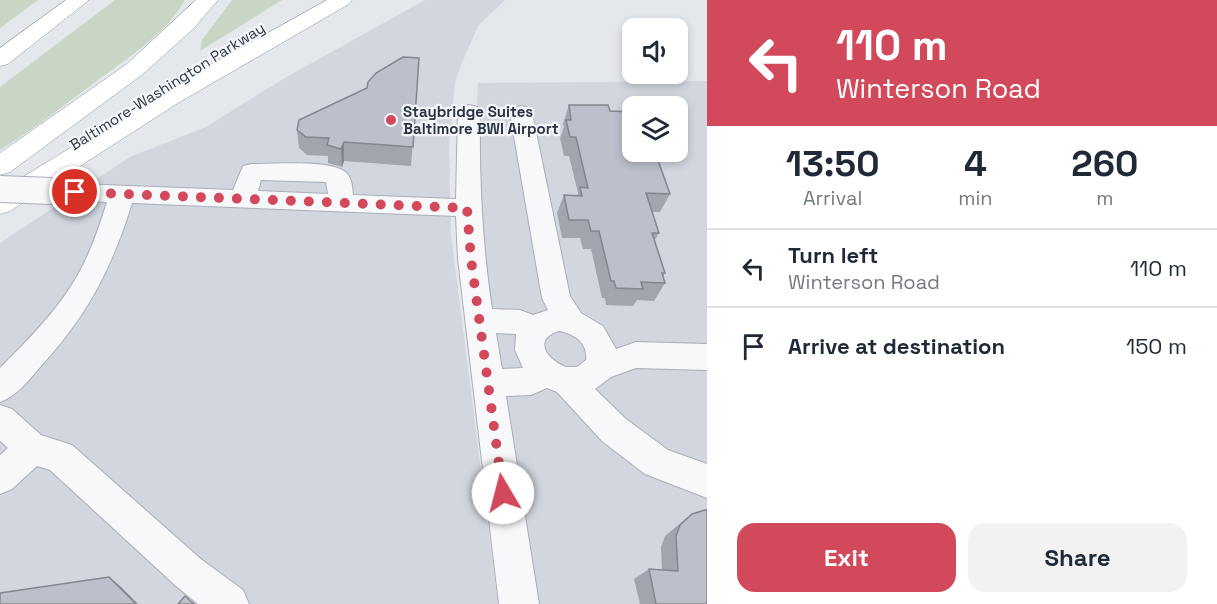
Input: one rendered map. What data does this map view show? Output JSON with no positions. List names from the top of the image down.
{
  "streets": {
    "highway": ["Baltimore-Washington Parkway"]
  },
  "places": ["Staybridge Suites Baltimore BWI Airport"],
  "page": {
    "turn": ["110 m", "Winterson Road"],
    "eta": [
      "13:50",
      "Arrival",
      "4",
      "min",
      "260",
      "m"
    ],
    "list": [
      {
        "name": "Turn left",
        "note": "Winterson Road",
        "value": "110 m"
      },
      {
        "name": "Arrive at destination",
        "value": "150 m"
      }
    ],
    "buttons": ["Exit", "Share"]
  }
}
